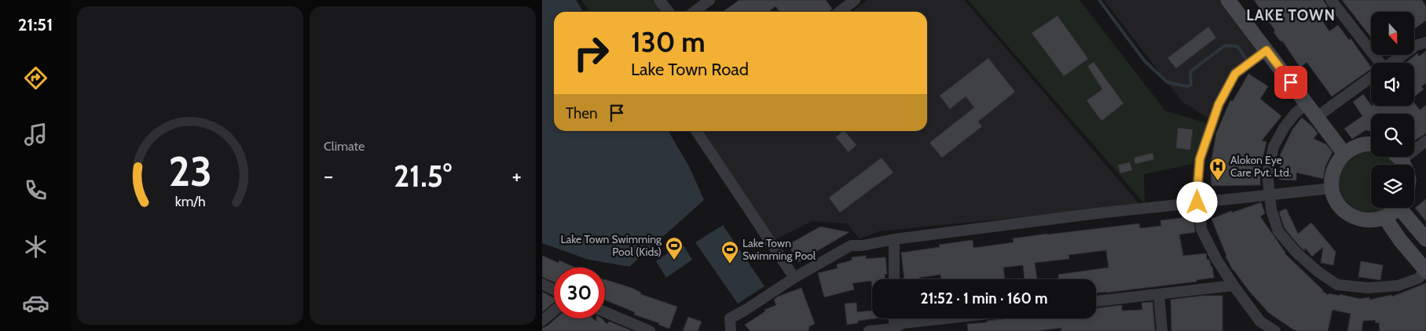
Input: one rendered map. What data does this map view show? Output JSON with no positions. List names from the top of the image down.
{
  "districts": ["LAKE TOWN"],
  "places": {
    "hospital": ["Alokon Eye Care Pvt. Ltd."],
    "sports": ["Lake Town Swimming Pool (Kids)", "Lake Town Swimming Pool"]
  },
  "north": "bottom",
  "page": {
    "tabs": "21:51",
    "tile": "Climate",
    "turn": ["130 m", "Lake Town Road"],
    "then": "Then",
    "heat": ["−", "21.5°", "+"],
    "limit": "30",
    "trip": "21:52 · 1 min · 160 m",
    "gauge": ["23", "km/h"]
  }
}
